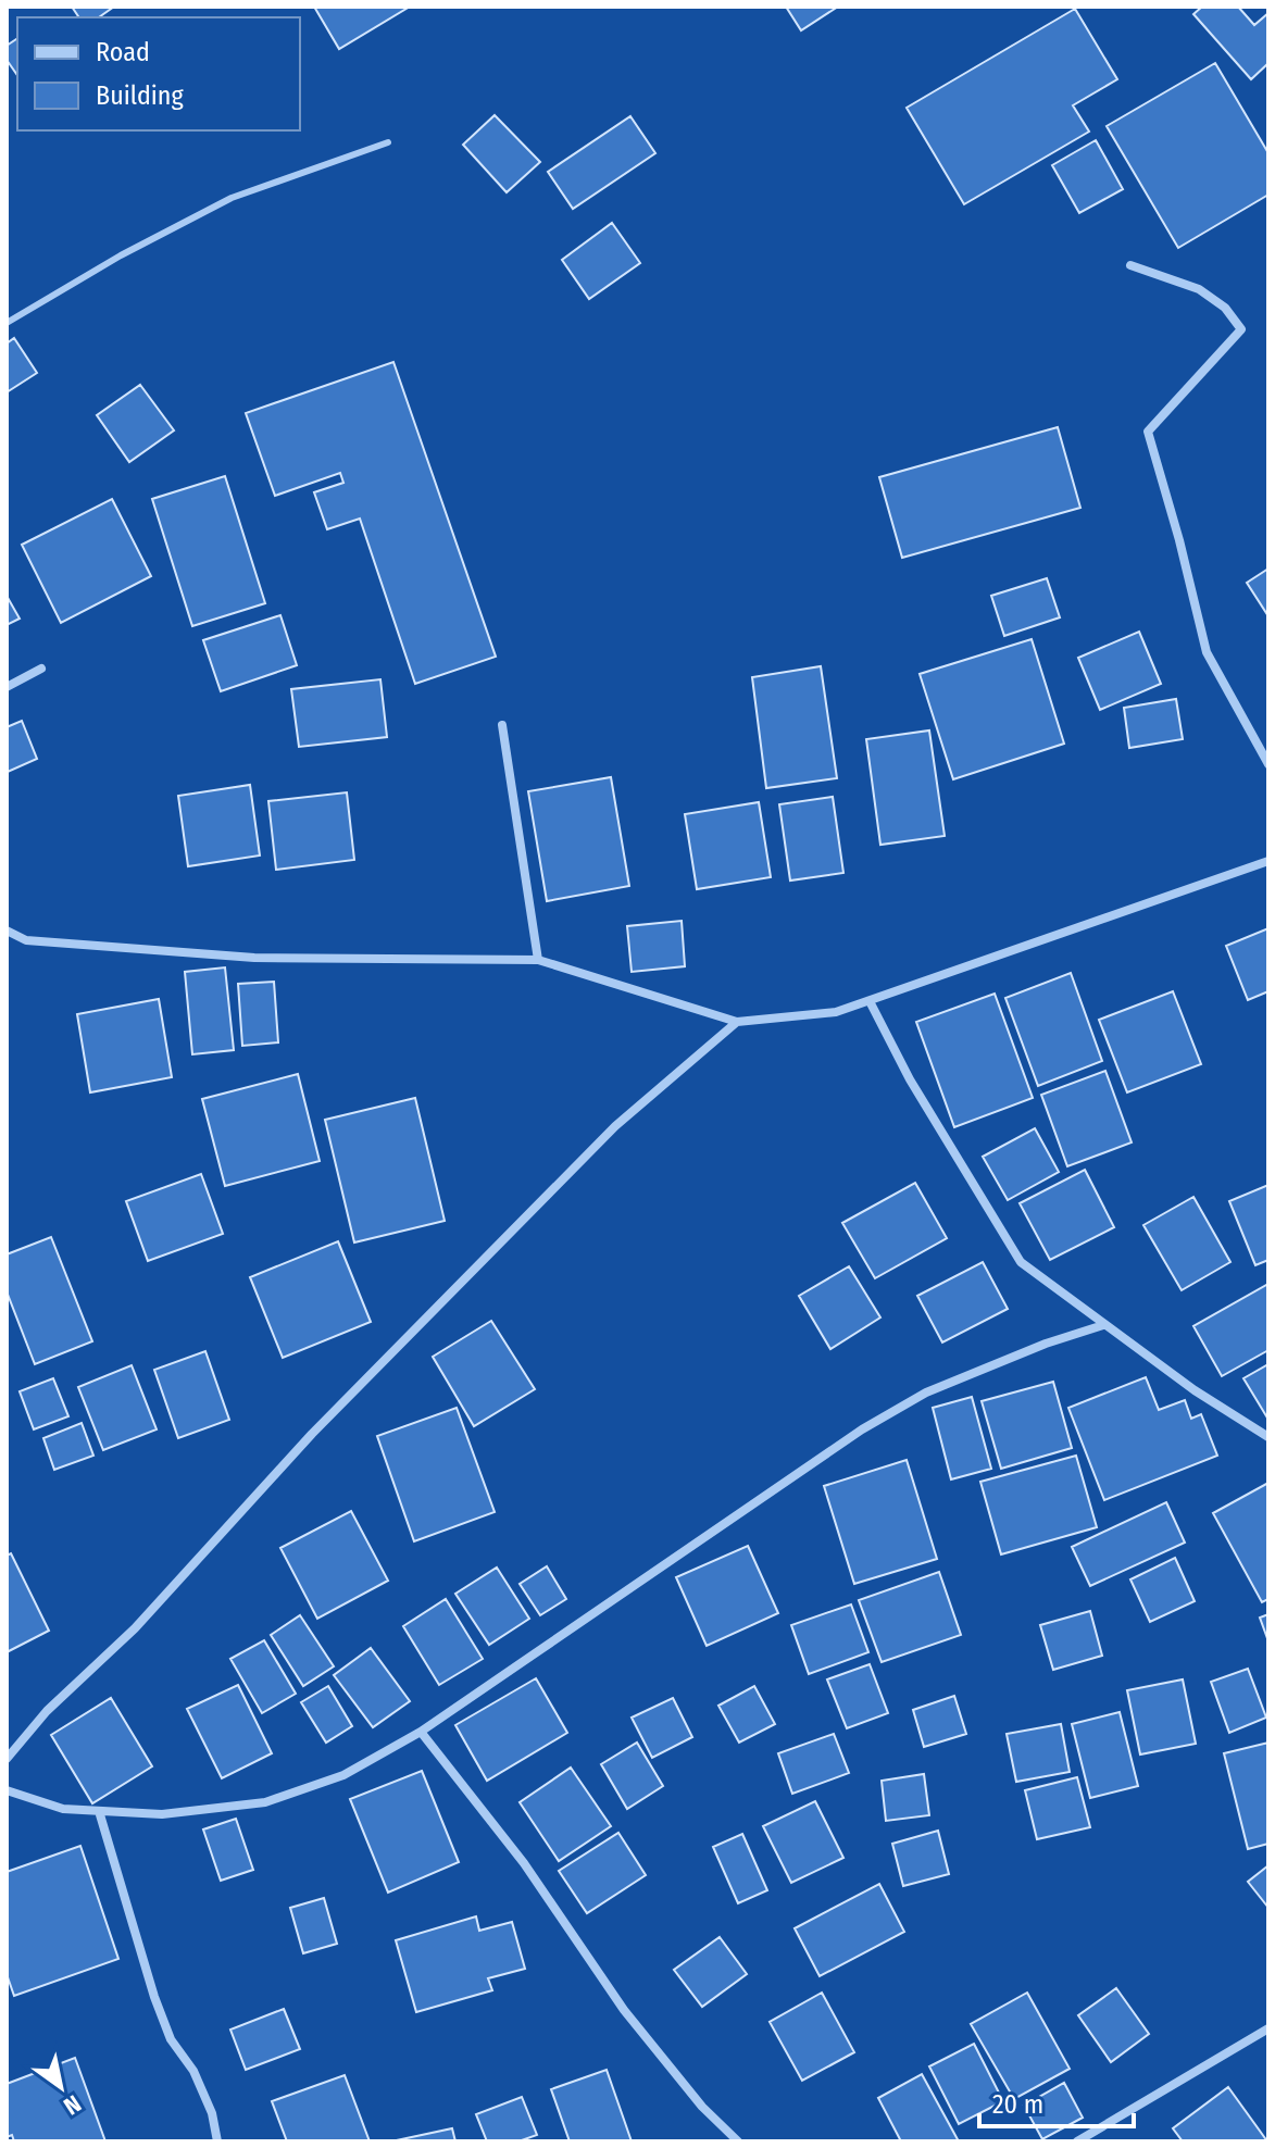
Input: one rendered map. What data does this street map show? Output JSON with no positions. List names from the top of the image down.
{
  "legend": ["Road", "Building"],
  "scale_bar": "20 m",
  "north": "bottom right"
}
